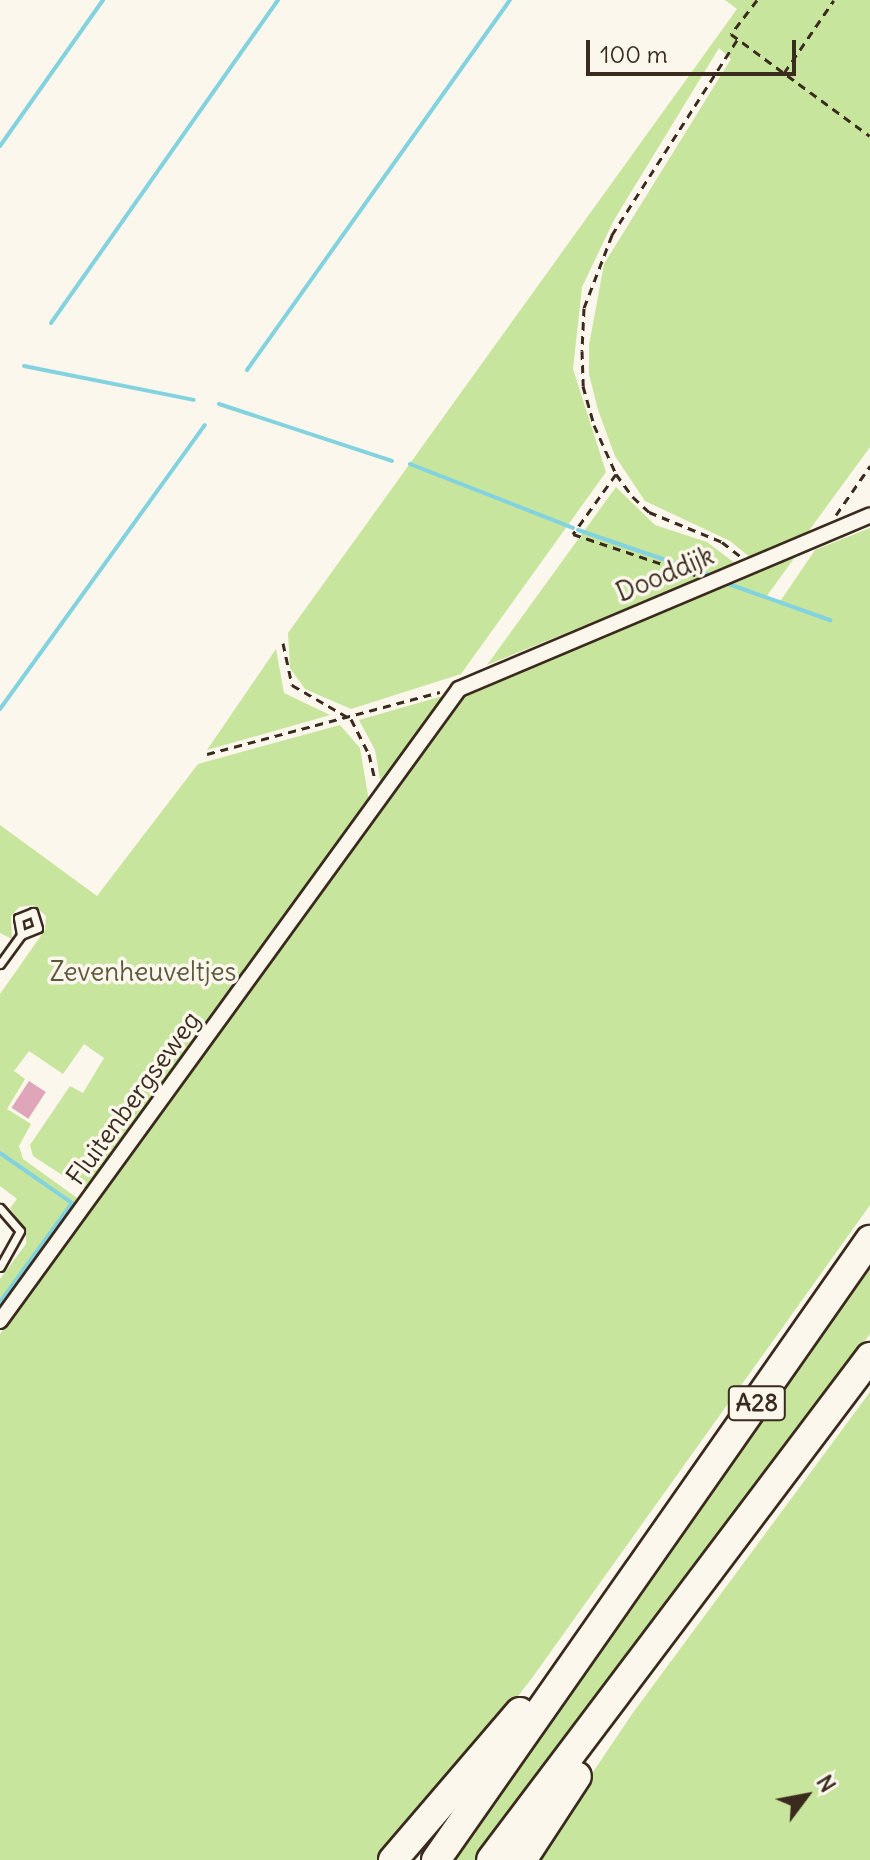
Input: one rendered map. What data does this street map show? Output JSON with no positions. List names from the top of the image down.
{
  "streets": {
    "highway": ["A28"],
    "street": ["Dooddijk", "Fluitenbergseweg"]
  },
  "crossings": [
    ["Dooddijk", "Fluitenbergseweg"]
  ],
  "parks": ["Zevenheuveltjes"],
  "scale_bar": "100 m",
  "north": "top right"
}
